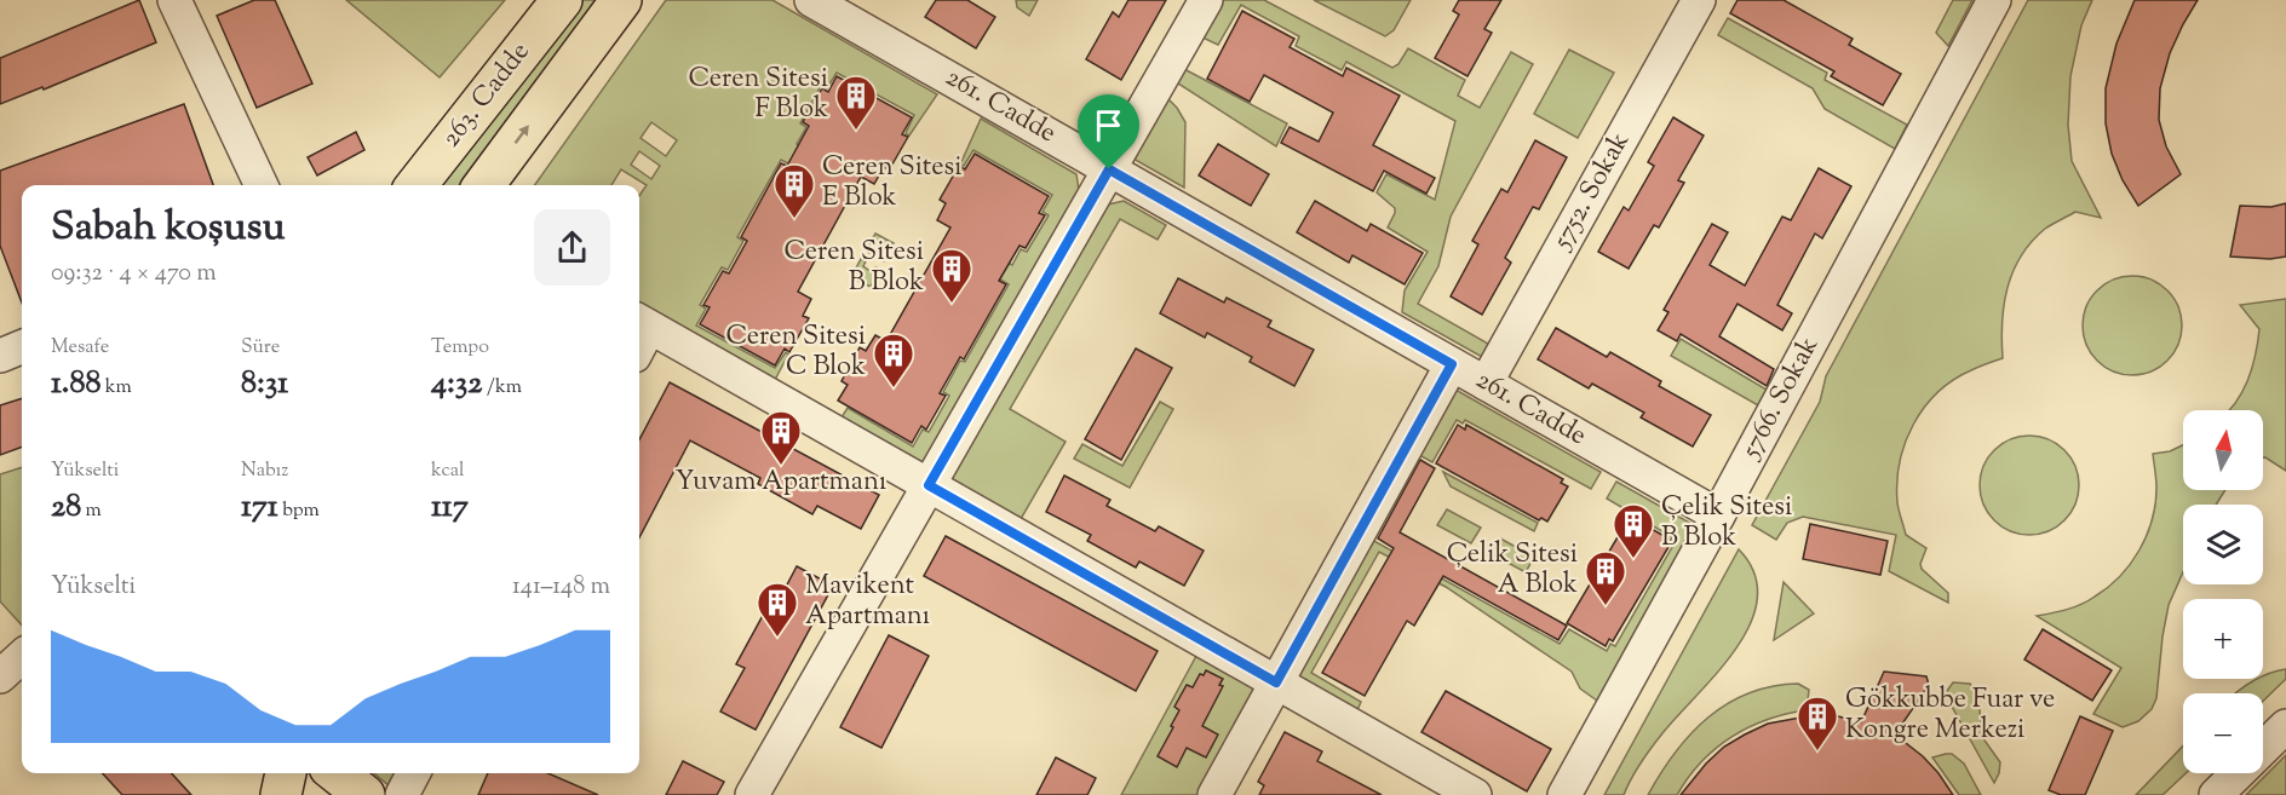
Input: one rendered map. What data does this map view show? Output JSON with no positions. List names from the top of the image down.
{
  "streets": {
    "main road": ["263. Cadde"],
    "street": ["261. Cadde", "5752. Sokak", "5766. Sokak"]
  },
  "crossings": [
    ["261. Cadde", "5752. Sokak"],
    ["261. Cadde", "5766. Sokak"]
  ],
  "places": {
    "building": [
      "Ceren Sitesi F Blok",
      "Ceren Sitesi E Blok",
      "Ceren Sitesi B Blok",
      "Ceren Sitesi C Blok",
      "Yuvam Apartmanı",
      "Çelik Sitesi B Blok",
      "Çelik Sitesi A Blok",
      "Mavikent Apartmanı",
      "Gökkubbe Fuar ve Kongre Merkezi"
    ]
  },
  "north": "top",
  "page": {
    "heading": ["Sabah koşusu", "09:32 · 4 × 470 m"],
    "stats": [
      ["Mesafe", "1.88 km"],
      ["Süre", "8:31"],
      ["Tempo", "4:32 /km"],
      ["Yükselti", "28 m"],
      ["Nabız", "171 bpm"],
      ["kcal", "117"]
    ],
    "map_buttons": ["+", "−"],
    "chart": ["Yükselti", "141–148 m"]
  }
}
